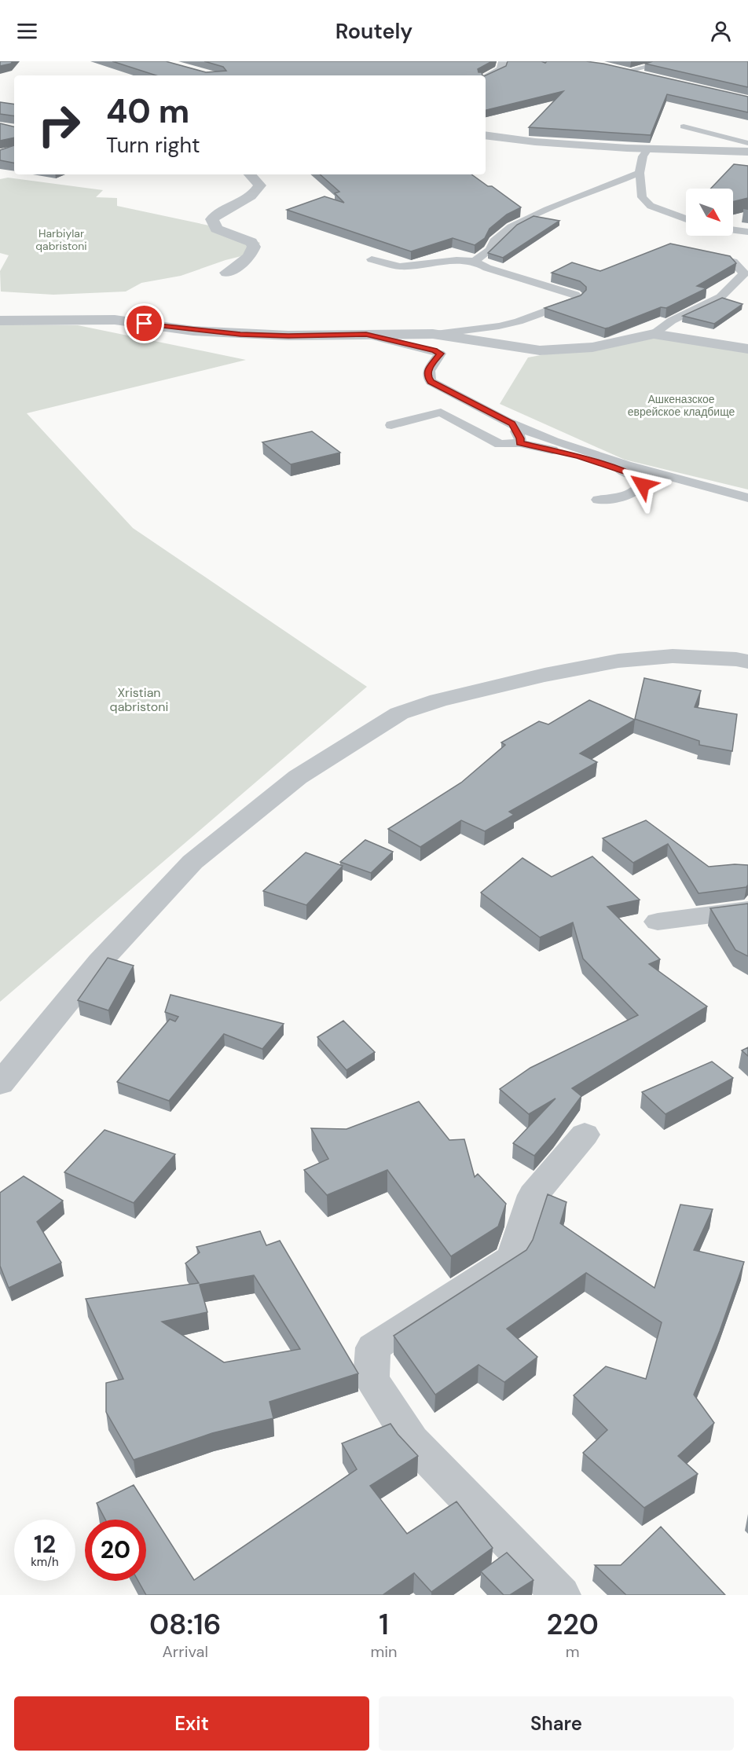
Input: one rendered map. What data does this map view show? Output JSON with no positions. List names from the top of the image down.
{
  "parks": ["Harbiylar qabristoni", "Ашкеназское еврейское кладбище", "Xristian qabristoni"],
  "north": "bottom right",
  "page": {
    "header": "Routely",
    "turn": ["40 m", "Turn right"],
    "speed": "12 km/h",
    "limit": "20",
    "eta": [
      "08:16",
      "Arrival",
      "1",
      "min",
      "220",
      "m"
    ],
    "buttons": ["Exit", "Share"]
  }
}
